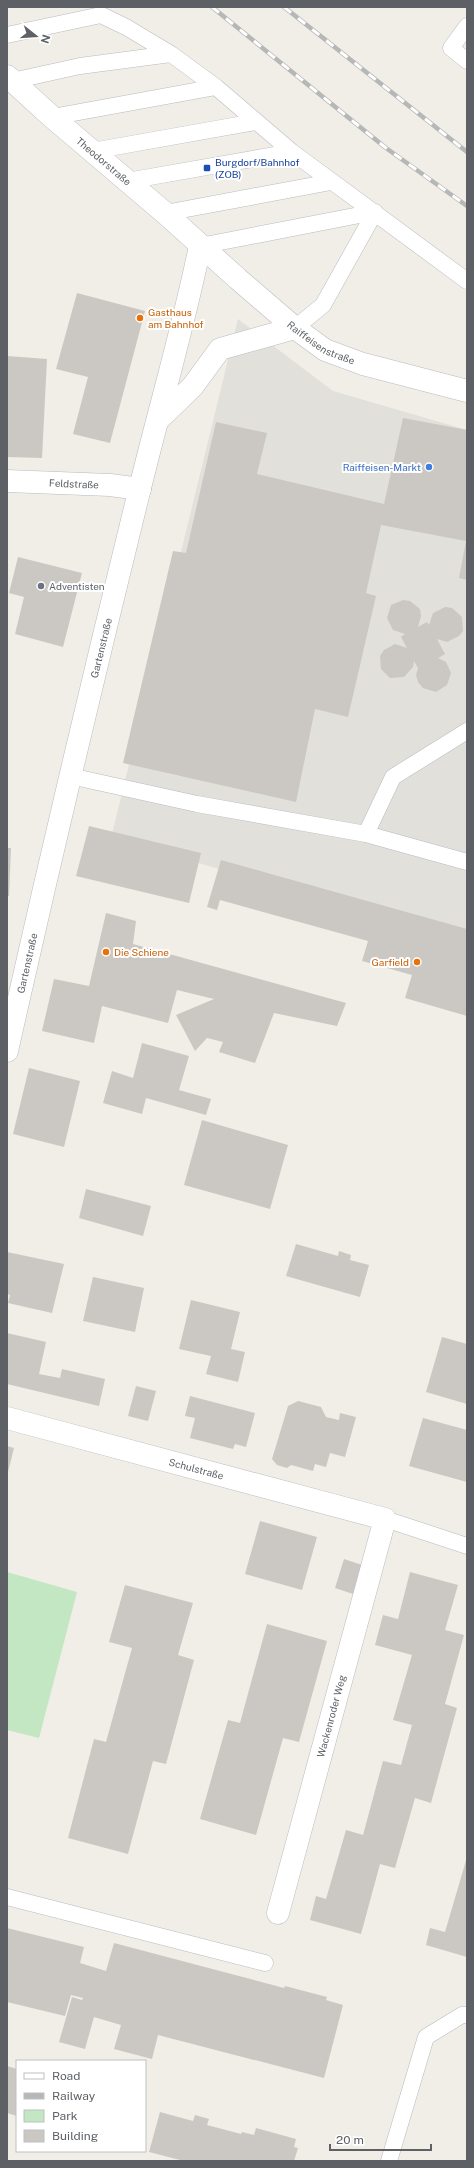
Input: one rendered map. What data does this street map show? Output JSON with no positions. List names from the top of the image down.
{
  "streets": {
    "street": [
      "Theodorstraße",
      "Raiffeisenstraße",
      "Feldstraße",
      "Gartenstraße",
      "Schulstraße",
      "Wackenroder Weg"
    ]
  },
  "crossings": [
    ["Theodorstraße", "Raiffeisenstraße"],
    ["Theodorstraße", "Gartenstraße"],
    ["Raiffeisenstraße", "Gartenstraße"],
    ["Feldstraße", "Gartenstraße"],
    ["Schulstraße", "Wackenroder Weg"]
  ],
  "places": {
    "transit": ["Burgdorf/Bahnhof (ZOB)"],
    "other": [
      "Gasthaus am Bahnhof",
      "Raiffeisen-Markt",
      "Adventisten",
      "Die Schiene",
      "Garfield"
    ]
  },
  "legend": [
    "Road",
    "Railway",
    "Park",
    "Building"
  ],
  "scale_bar": "20 m",
  "north": "right"
}
